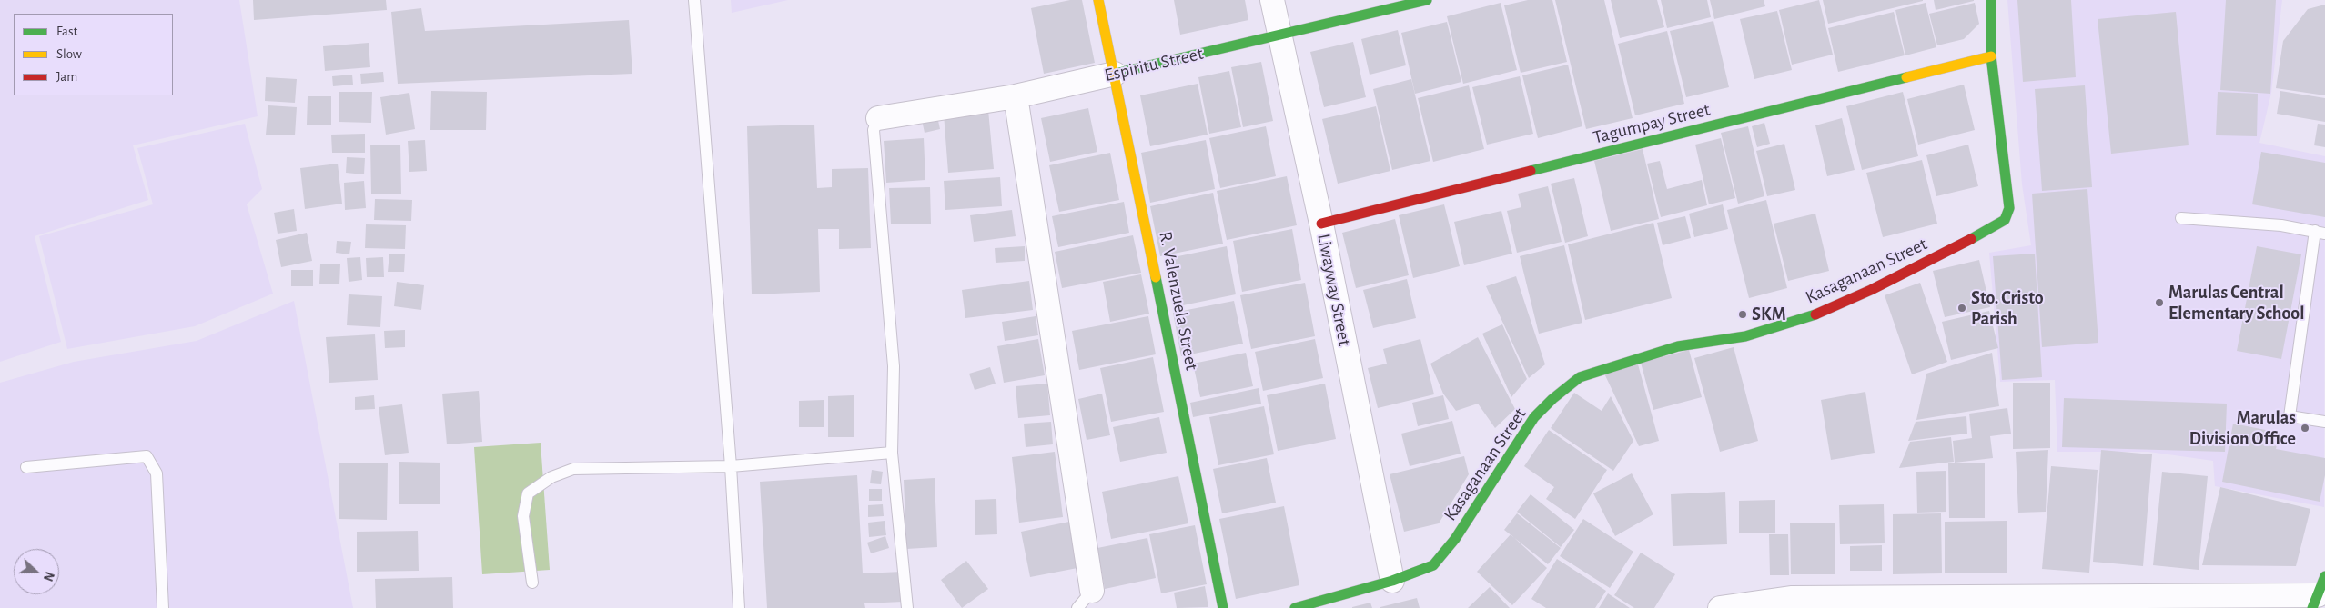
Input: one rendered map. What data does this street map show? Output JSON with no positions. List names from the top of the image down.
{
  "streets": {
    "street": [
      "Espiritu Street",
      "Tagumpay Street",
      "Kasaganaan Street",
      "Liwayway Street",
      "R. Valenzuela Street"
    ]
  },
  "crossings": [
    ["Espiritu Street", "Liwayway Street"],
    ["Espiritu Street", "R. Valenzuela Street"],
    ["Tagumpay Street", "Kasaganaan Street"],
    ["Tagumpay Street", "Liwayway Street"],
    ["Kasaganaan Street", "Liwayway Street"]
  ],
  "places": [
    "Marulas Central Elementary School",
    "Sto. Cristo Parish",
    "SKM",
    "Marulas Division Office"
  ],
  "legend": ["Fast", "Slow", "Jam"],
  "north": "right"
}
